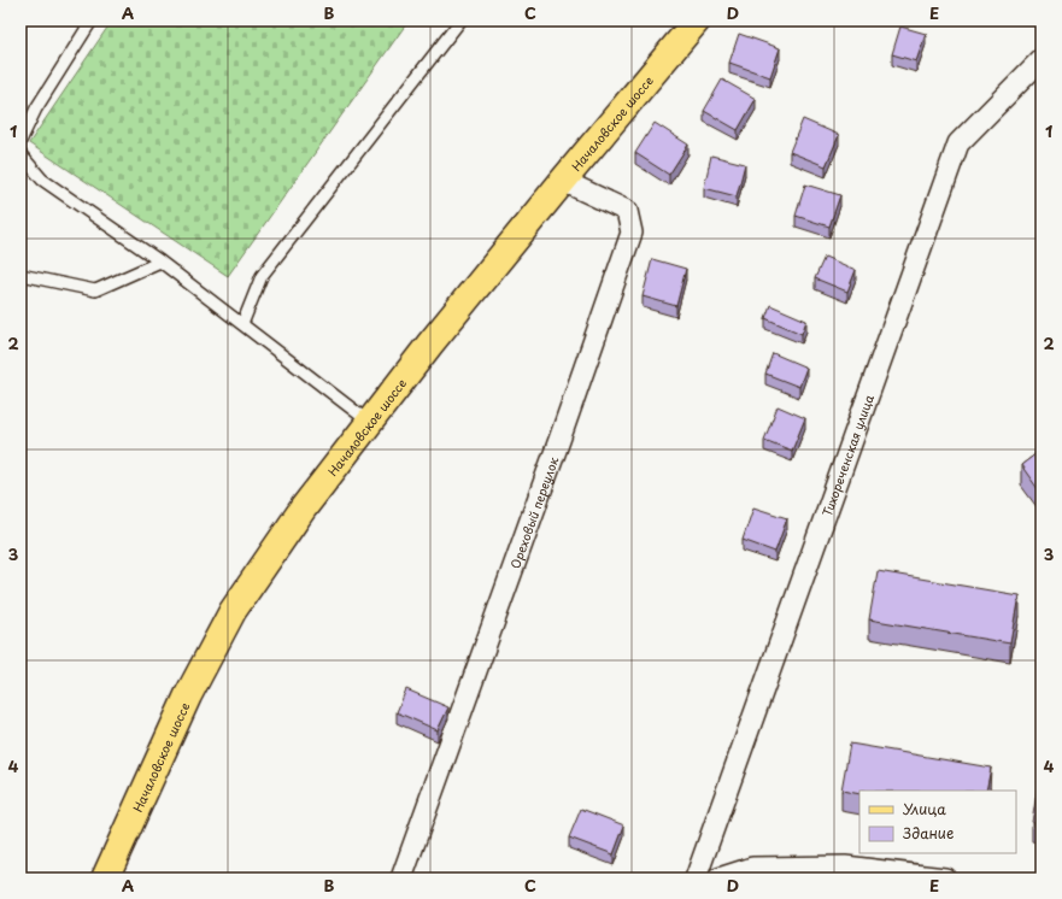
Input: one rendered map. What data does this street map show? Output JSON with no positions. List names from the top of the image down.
{
  "streets": {
    "main road": ["Началовское шоссе"],
    "street": ["Тихореченская улица", "Ореховый переулок"]
  },
  "crossings": [
    ["Началовское шоссе", "Ореховый переулок"]
  ],
  "legend": ["Улица", "Здание"],
  "grid": {
    "columns": [
      "A",
      "B",
      "C",
      "D",
      "E"
    ],
    "rows": [
      "1",
      "2",
      "3",
      "4"
    ]
  }
}
